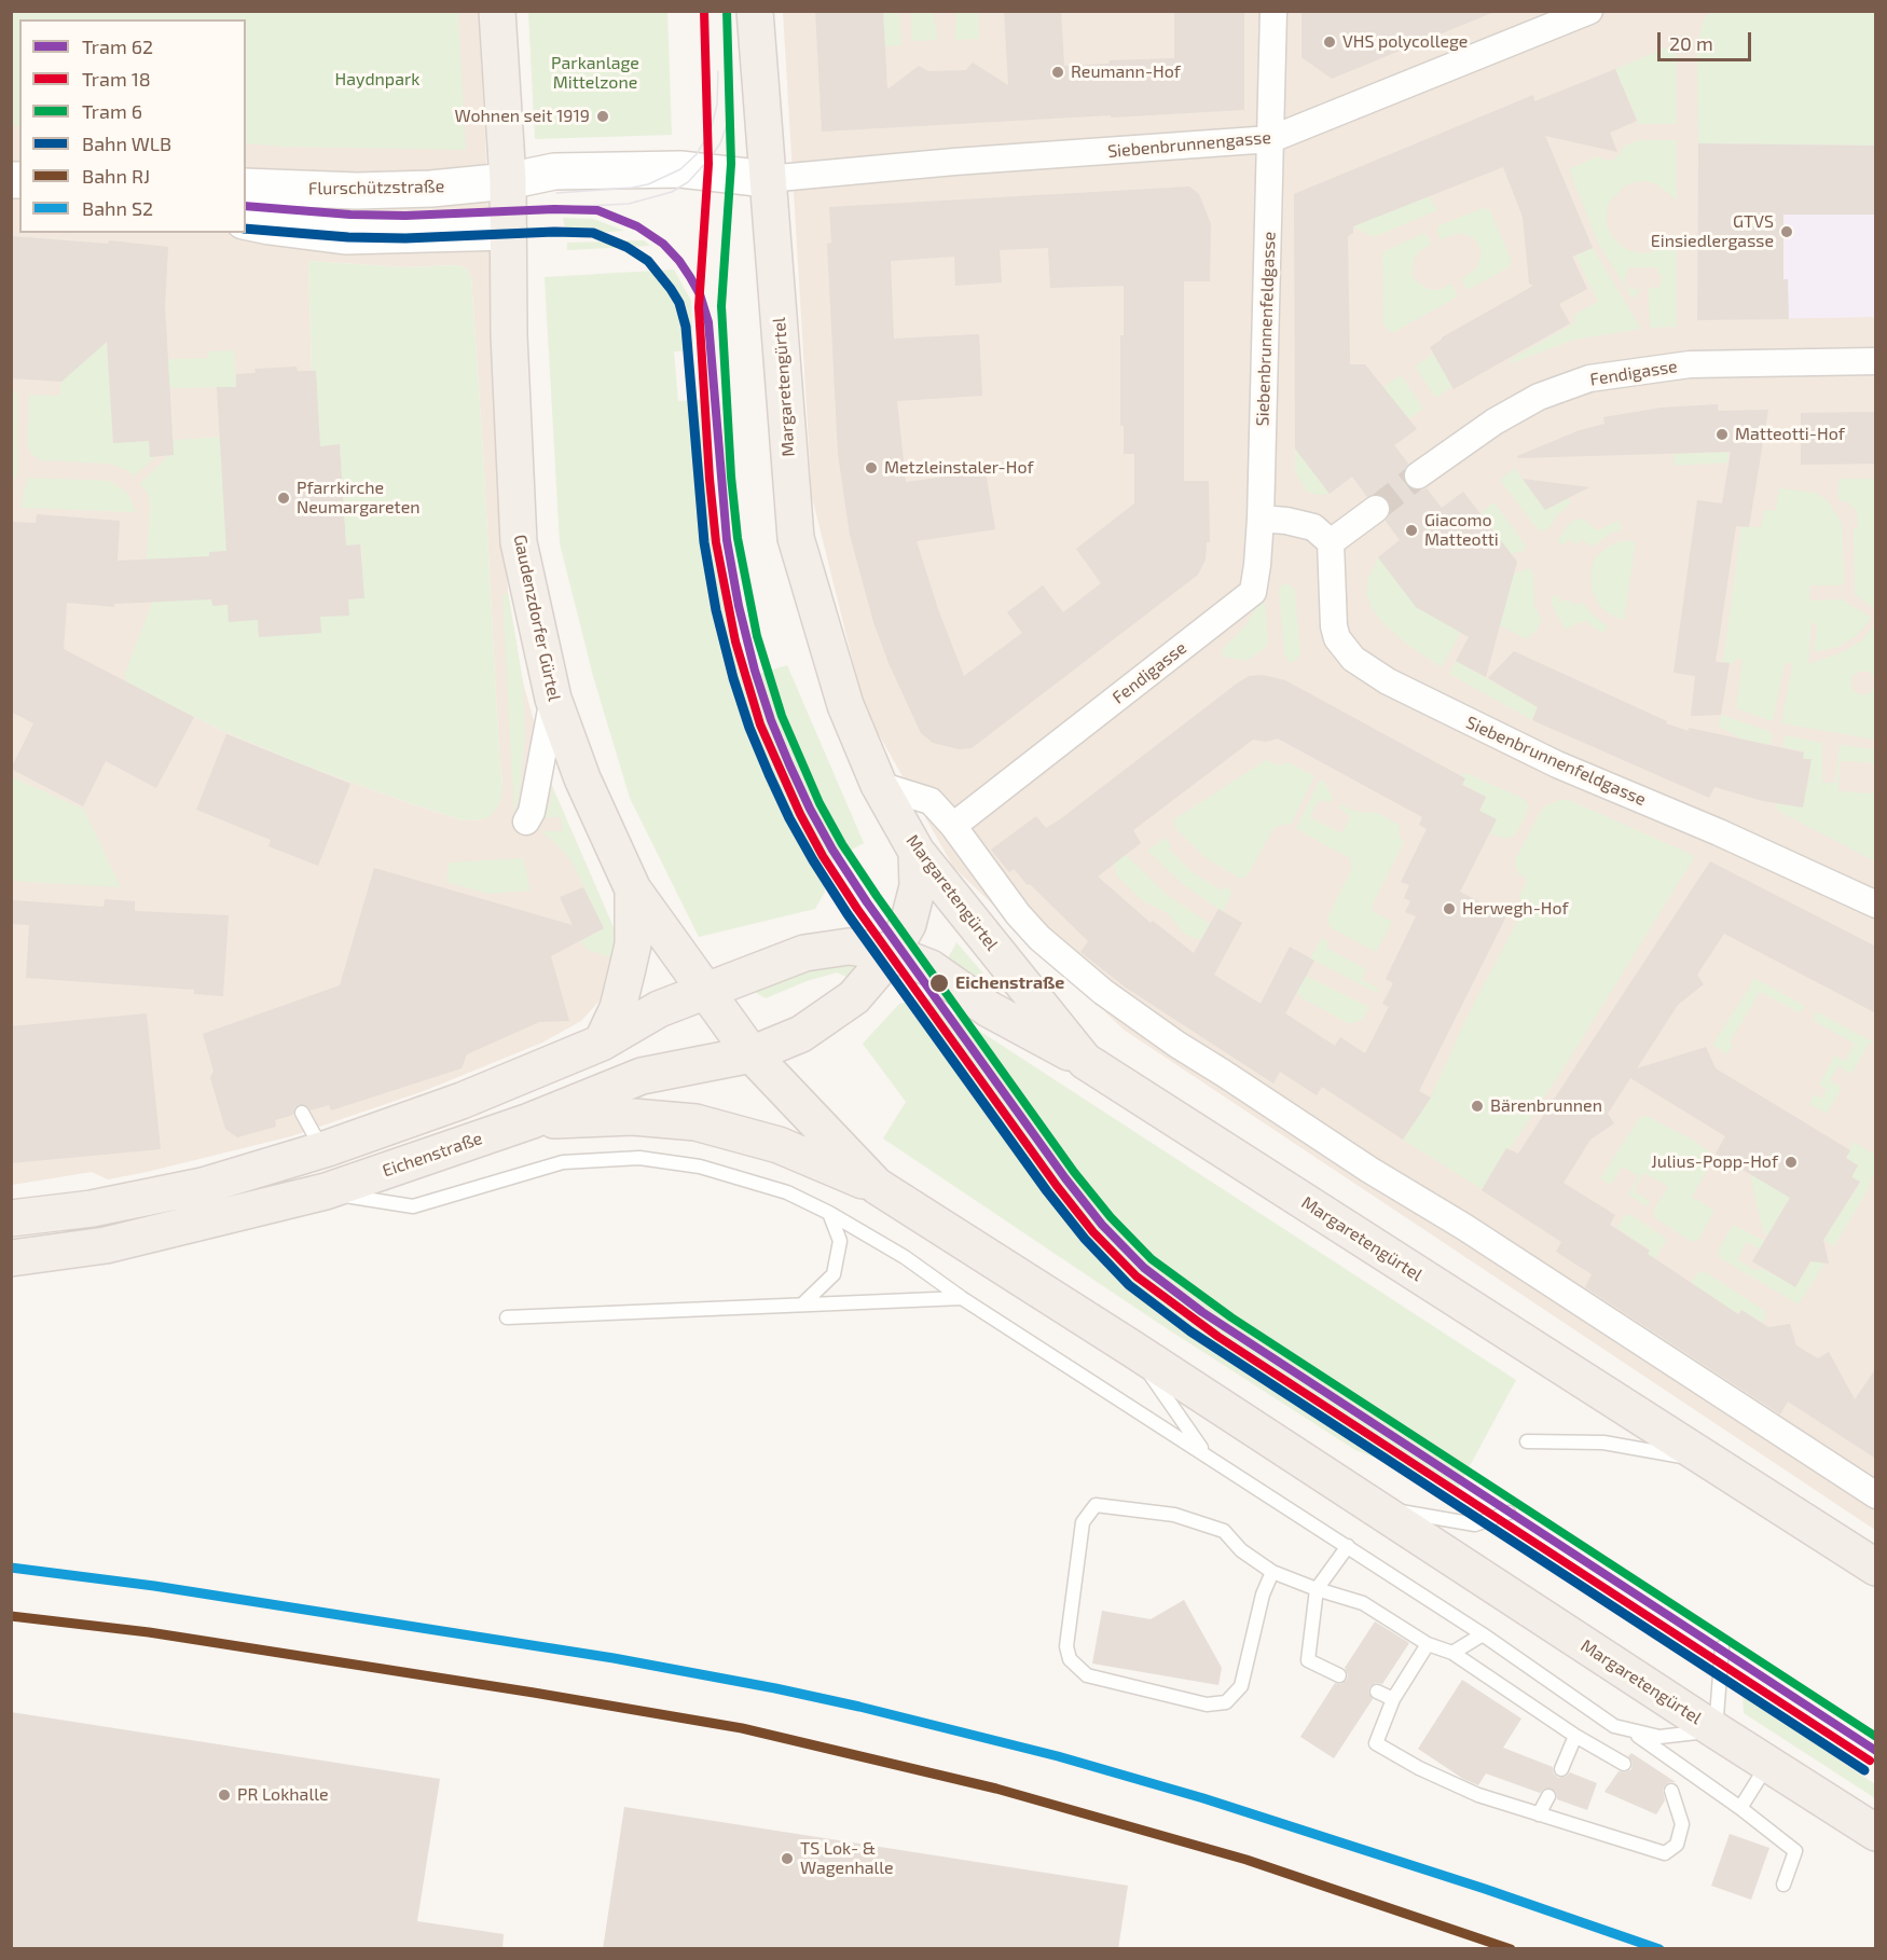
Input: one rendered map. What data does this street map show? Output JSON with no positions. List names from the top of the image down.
{
  "streets": {
    "main road": ["Margaretengürtel", "Gaudenzdorfer Gürtel", "Eichenstraße"],
    "street": [
      "Siebenbrunnengasse",
      "Flurschützstraße",
      "Siebenbrunnenfeldgasse",
      "Fendigasse"
    ]
  },
  "crossings": [
    ["Siebenbrunnengasse", "Flurschützstraße"],
    ["Siebenbrunnengasse", "Siebenbrunnenfeldgasse"],
    ["Siebenbrunnengasse", "Margaretengürtel"],
    ["Flurschützstraße", "Margaretengürtel"],
    ["Flurschützstraße", "Gaudenzdorfer Gürtel"],
    ["Siebenbrunnenfeldgasse", "Fendigasse"],
    ["Margaretengürtel", "Gaudenzdorfer Gürtel"],
    ["Margaretengürtel", "Eichenstraße"],
    ["Gaudenzdorfer Gürtel", "Eichenstraße"]
  ],
  "parks": ["Parkanlage Mittelzone", "Haydnpark"],
  "places": [
    "VHS polycollege",
    "Reumann-Hof",
    "Wohnen seit 1919",
    "GTVS Einsiedlergasse",
    "Matteotti-Hof",
    "Metzleinstaler-Hof",
    "Pfarrkirche Neumargareten",
    "Giacomo Matteotti",
    "Herwegh-Hof",
    "Eichenstraße",
    "Bärenbrunnen",
    "Julius-Popp-Hof",
    "PR Lokhalle",
    "TS Lok- & Wagenhalle"
  ],
  "lines": [
    "tram line 18",
    "tram line 6",
    "tram line 62",
    "rail line WLB",
    "rail line S2",
    "rail line RJ"
  ],
  "legend": [
    "Tram 62",
    "Tram 18",
    "Tram 6",
    "Bahn WLB",
    "Bahn RJ",
    "Bahn S2"
  ],
  "scale_bar": "20 m"
}
